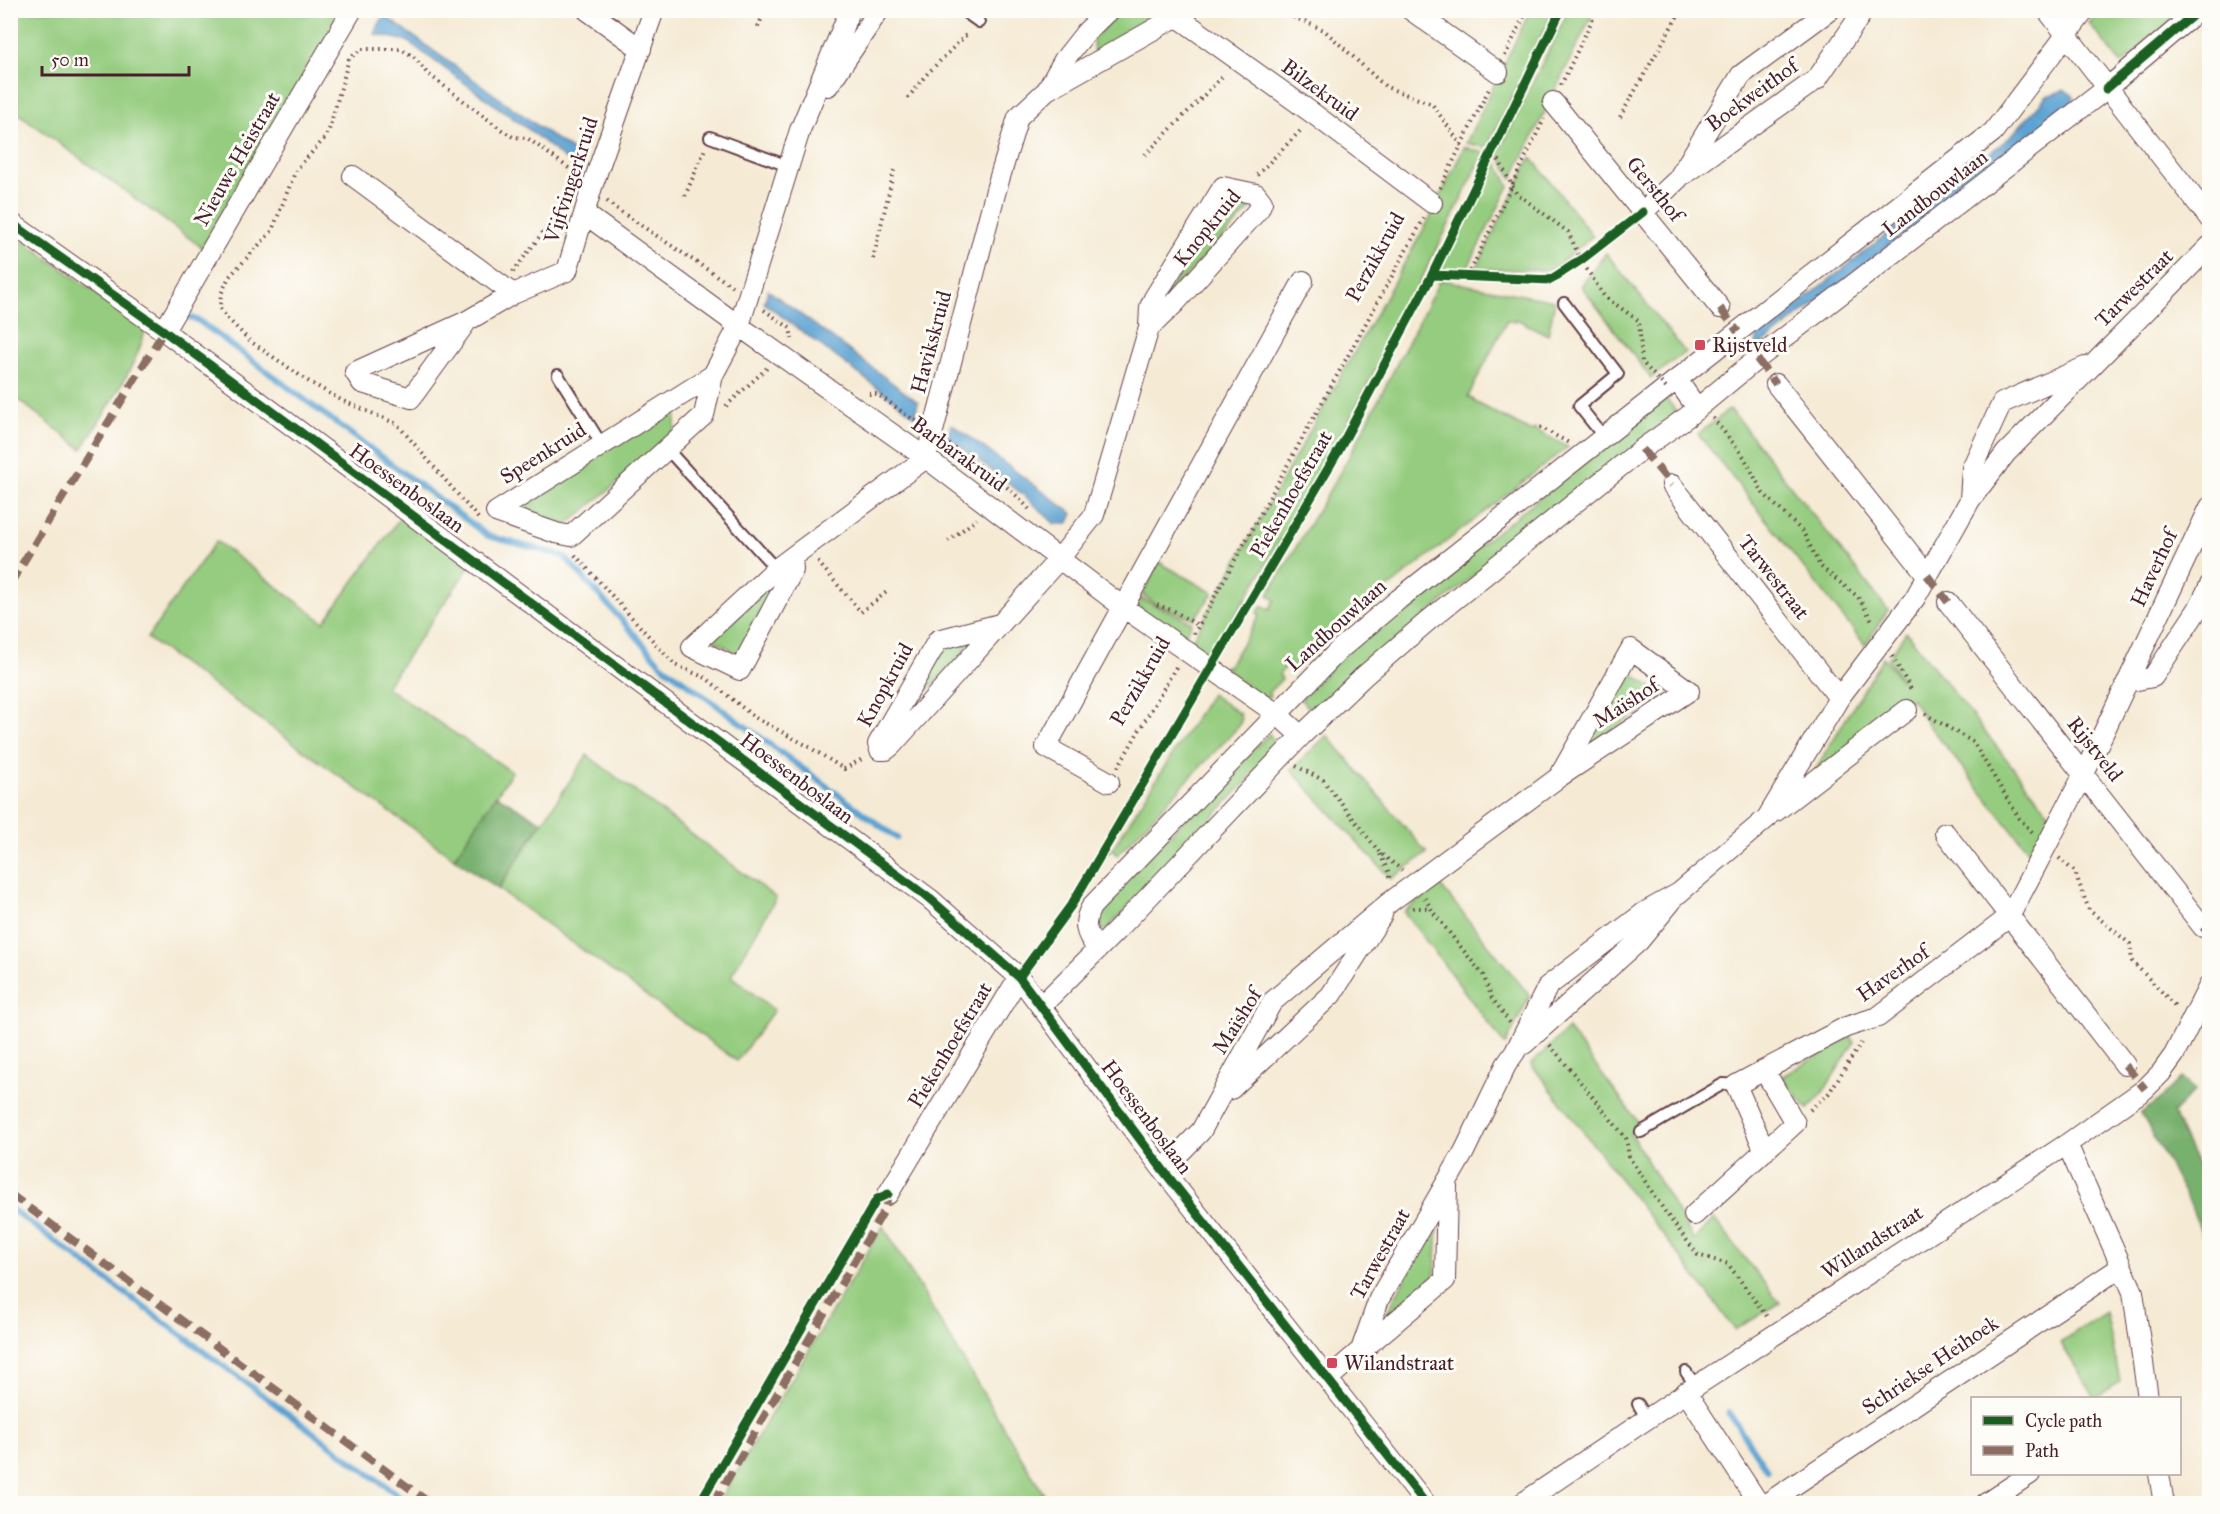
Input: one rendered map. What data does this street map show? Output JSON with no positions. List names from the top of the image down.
{
  "streets": {
    "street": [
      "Bilzekruid",
      "Boekweithof",
      "Nieuwe Heistraat",
      "Vijfvingerkruid",
      "Gersthof",
      "Landbouwlaan",
      "Knopkruid",
      "Tarwestraat",
      "Havikskruid",
      "Speenkruid",
      "Barbarakruid",
      "Hoessenboslaan",
      "Piekenhoefstraat",
      "Haverhof",
      "Maïshof",
      "Rijstveld",
      "Willandstraat",
      "Schriekse Heihoek"
    ],
    "path": ["Perzikkruid"]
  },
  "crossings": [
    ["Bilzekruid", "Perzikkruid"],
    ["Bilzekruid", "Havikskruid"],
    ["Boekweithof", "Gersthof"],
    ["Nieuwe Heistraat", "Hoessenboslaan"],
    ["Vijfvingerkruid", "Barbarakruid"],
    ["Landbouwlaan", "Barbarakruid"],
    ["Landbouwlaan", "Hoessenboslaan"],
    ["Knopkruid", "Barbarakruid"],
    ["Perzikkruid", "Barbarakruid"],
    ["Tarwestraat", "Hoessenboslaan"],
    ["Havikskruid", "Barbarakruid"],
    ["Speenkruid", "Barbarakruid"],
    ["Hoessenboslaan", "Piekenhoefstraat"],
    ["Hoessenboslaan", "Maïshof"],
    ["Haverhof", "Rijstveld"],
    ["Willandstraat", "Schriekse Heihoek"]
  ],
  "places": {
    "transit": ["Rijstveld", "Wilandstraat"]
  },
  "legend": ["Cycle path", "Path"],
  "scale_bar": "50 m"
}
